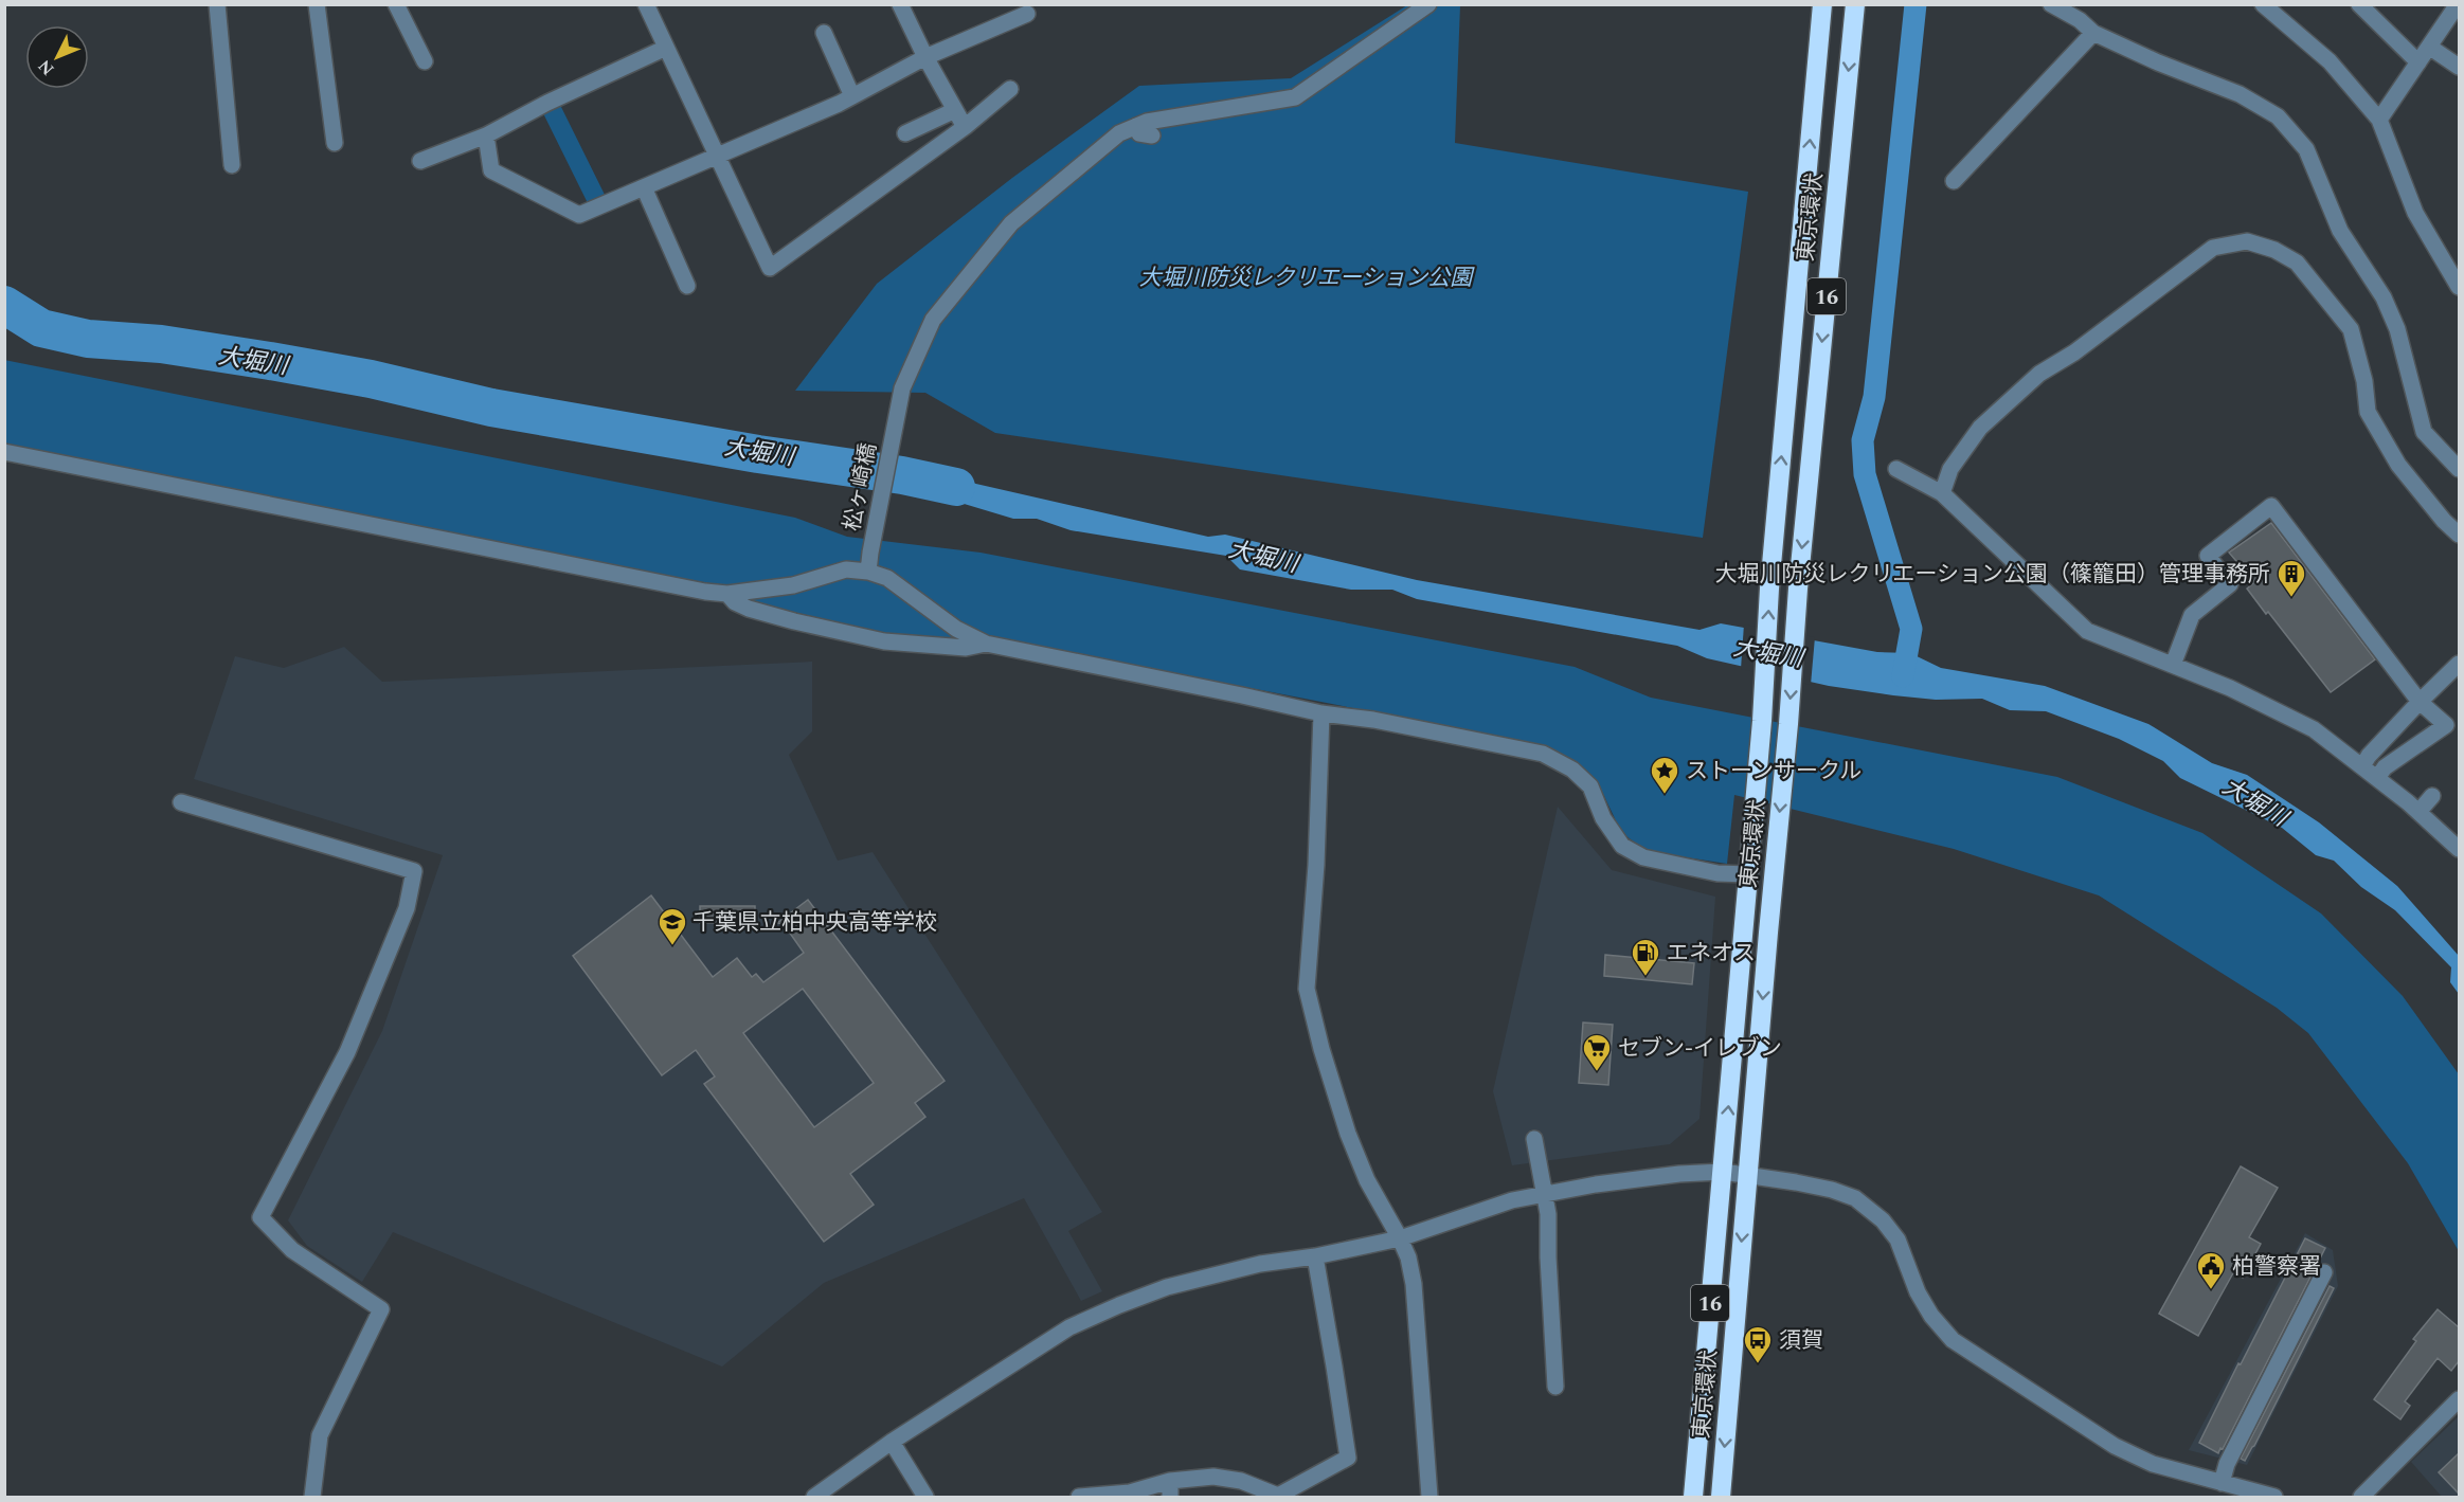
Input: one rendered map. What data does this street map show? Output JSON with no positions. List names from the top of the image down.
{
  "streets": {
    "highway": ["東京環状", "16"],
    "street": ["松ヶ崎橋"]
  },
  "water": ["大堀川"],
  "parks": ["大堀川防災レクリエーション公園"],
  "places": {
    "building": ["大堀川防災レクリエーション公園（篠籠田）管理事務所"],
    "place": ["ストーンサークル"],
    "school or university": ["千葉県立柏中央高等学校"],
    "fuel station": ["エネオス"],
    "supermarket": ["セブン-イレブン"],
    "public building": ["柏警察署"],
    "bus stop": ["須賀"]
  },
  "north": "bottom left"
}
